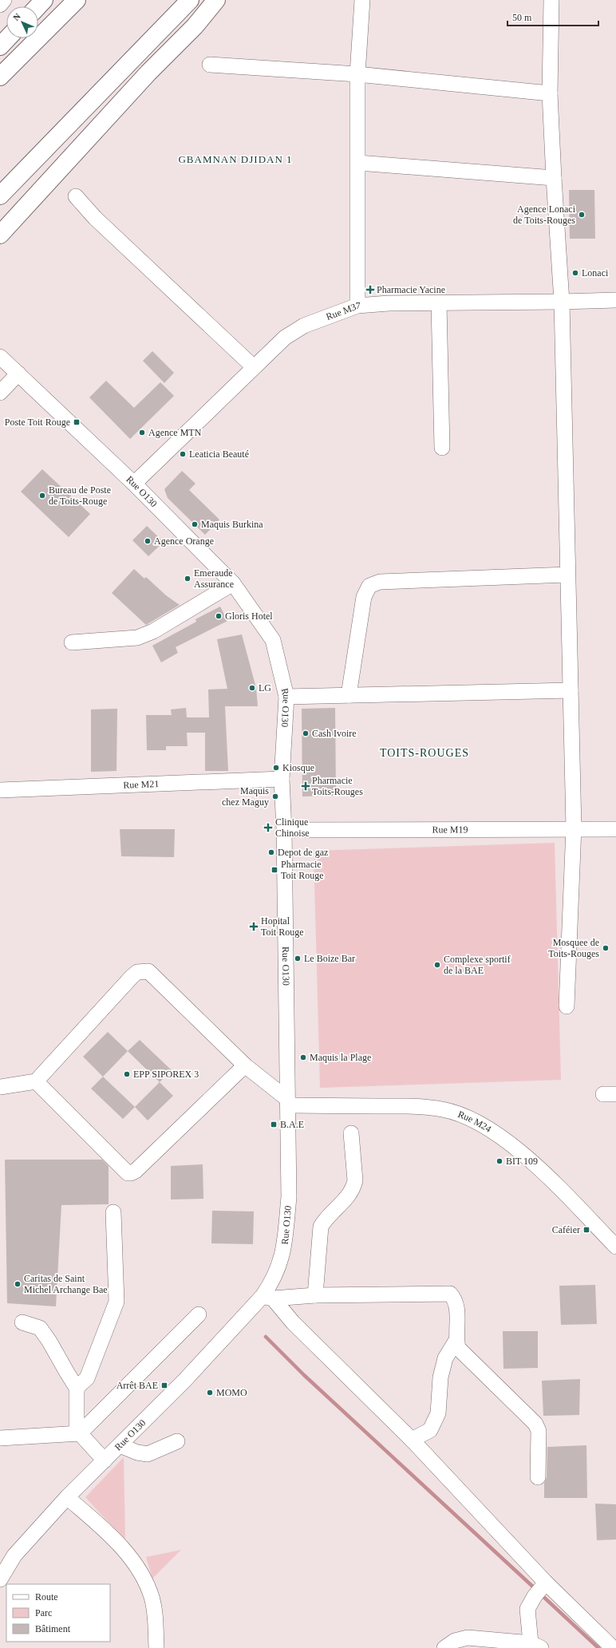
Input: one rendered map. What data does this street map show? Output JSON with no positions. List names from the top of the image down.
{
  "streets": {
    "street": [
      "Rue M37",
      "Rue O130",
      "Rue M21",
      "Rue M19",
      "Rue M24"
    ]
  },
  "crossings": [
    ["Rue M37", "Rue O130"],
    ["Rue O130", "Rue M21"],
    ["Rue O130", "Rue M19"],
    ["Rue O130", "Rue M24"]
  ],
  "districts": ["GBAMNAN DJIDAN 1", "TOITS-ROUGES"],
  "places": {
    "other": [
      "Agence Lonaci de Toits-Rouges",
      "Lonaci",
      "Agence MTN",
      "Leaticia Beauté",
      "Bureau de Poste de Toits-Rouge",
      "Maquis Burkina",
      "Agence Orange",
      "Emeraude Assurance",
      "Gloris Hotel",
      "LG",
      "Cash Ivoire",
      "Kiosque",
      "Maquis chez Maguy",
      "Depot de gaz",
      "Mosquee de Toits-Rouges",
      "Le Boize Bar",
      "Complexe sportif de la BAE",
      "Maquis la Plage",
      "EPP SIPOREX 3",
      "BIT 109",
      "Caritas de Saint Michel Archange Bae",
      "MOMO"
    ],
    "health": [
      "Pharmacie Yacine",
      "Pharmacie Toits-Rouges",
      "Clinique Chinoise",
      "Hopital Toit Rouge"
    ],
    "transit": [
      "Poste Toit Rouge",
      "Pharmacie Toit Rouge",
      "B.A.E",
      "Caféier",
      "Arrêt BAE"
    ]
  },
  "legend": ["Route", "Parc", "Bâtiment"],
  "scale_bar": "50 m",
  "north": "top left"
}
